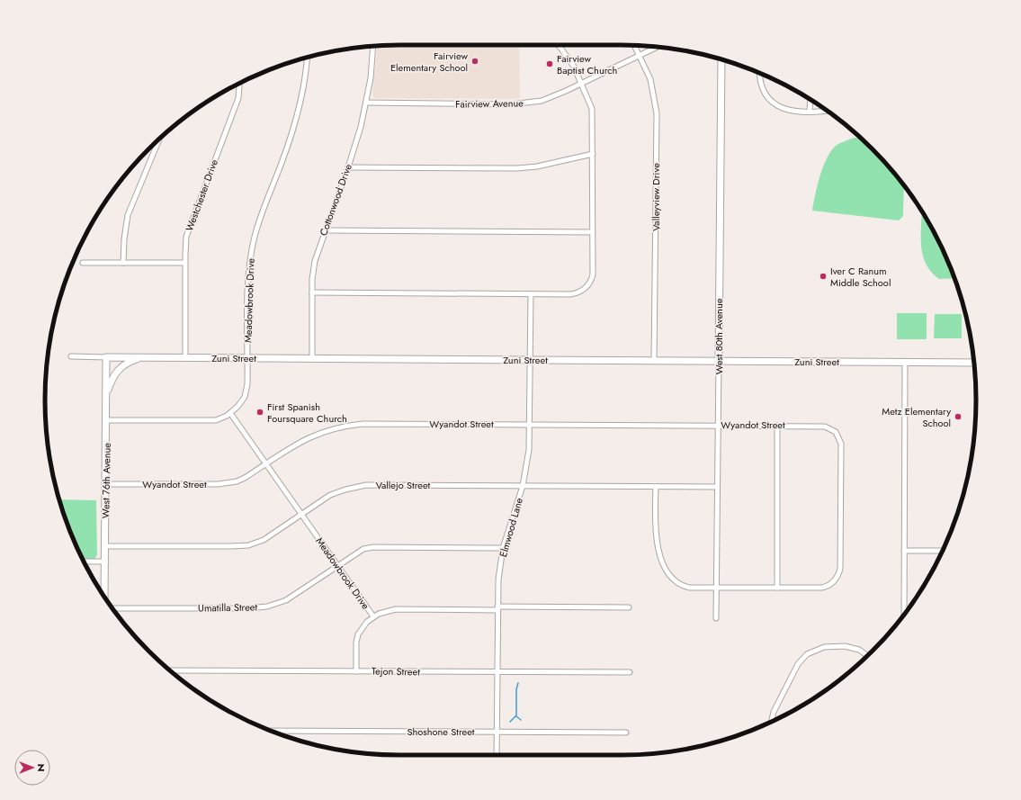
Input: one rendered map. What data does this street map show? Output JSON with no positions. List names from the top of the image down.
{
  "streets": {
    "street": [
      "Fairview Avenue",
      "Westchester Drive",
      "Valleyview Drive",
      "Cottonwood Drive",
      "Meadowbrook Drive",
      "West 80th Avenue",
      "Zuni Street",
      "Wyandot Street",
      "West 76th Avenue",
      "Vallejo Street",
      "Elmwood Lane",
      "Umatilla Street",
      "Tejon Street",
      "Shoshone Street"
    ]
  },
  "crossings": [
    ["Fairview Avenue", "Valleyview Drive"],
    ["Fairview Avenue", "Cottonwood Drive"],
    ["Westchester Drive", "Zuni Street"],
    ["Valleyview Drive", "Zuni Street"],
    ["Cottonwood Drive", "Zuni Street"],
    ["Meadowbrook Drive", "Zuni Street"],
    ["Meadowbrook Drive", "Wyandot Street"],
    ["Meadowbrook Drive", "Vallejo Street"],
    ["Meadowbrook Drive", "Umatilla Street"],
    ["West 80th Avenue", "Zuni Street"],
    ["West 80th Avenue", "Wyandot Street"],
    ["West 80th Avenue", "Vallejo Street"],
    ["Zuni Street", "West 76th Avenue"],
    ["Zuni Street", "Elmwood Lane"],
    ["Wyandot Street", "West 76th Avenue"],
    ["Wyandot Street", "Elmwood Lane"],
    ["West 76th Avenue", "Vallejo Street"],
    ["Vallejo Street", "Elmwood Lane"],
    ["Elmwood Lane", "Umatilla Street"],
    ["Elmwood Lane", "Tejon Street"],
    ["Elmwood Lane", "Shoshone Street"]
  ],
  "places": [
    "Fairview Elementary School",
    "Fairview Baptist Church",
    "Iver C Ranum Middle School",
    "First Spanish Foursquare Church",
    "Metz Elementary School"
  ],
  "north": "right"
}
